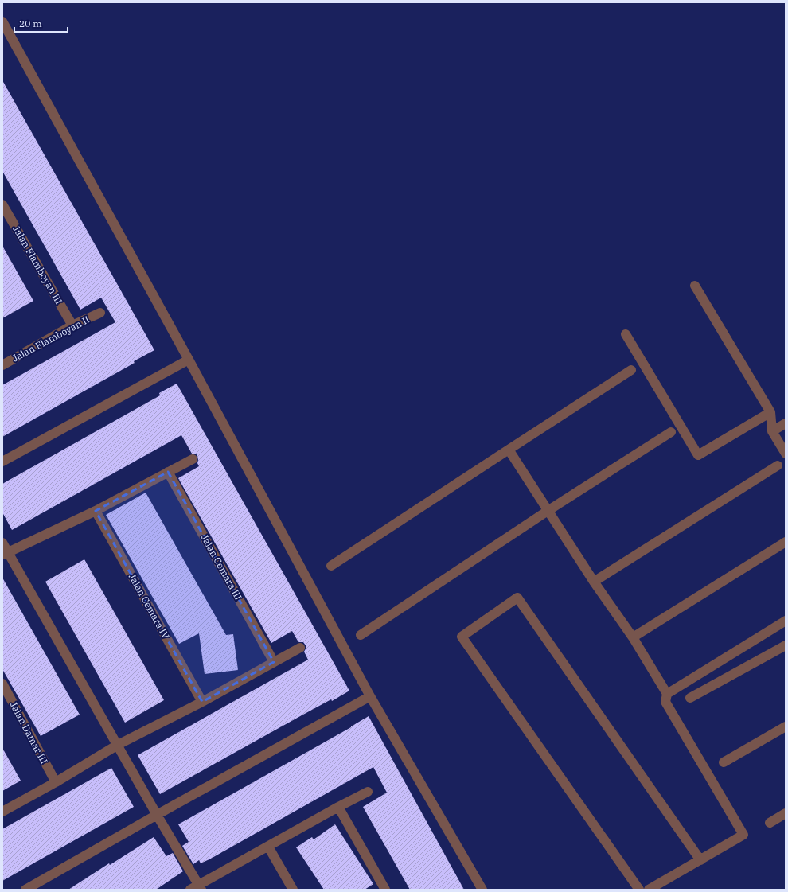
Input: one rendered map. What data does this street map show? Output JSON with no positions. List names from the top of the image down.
{
  "streets": {
    "street": [
      "Jalan Flamboyan III",
      "Jalan Flamboyan II",
      "Jalan Cemara III",
      "Jalan Cemara IV",
      "Jalan Damar III"
    ]
  },
  "crossings": [
    ["Jalan Flamboyan III", "Jalan Flamboyan II"]
  ],
  "scale_bar": "20 m"
}
